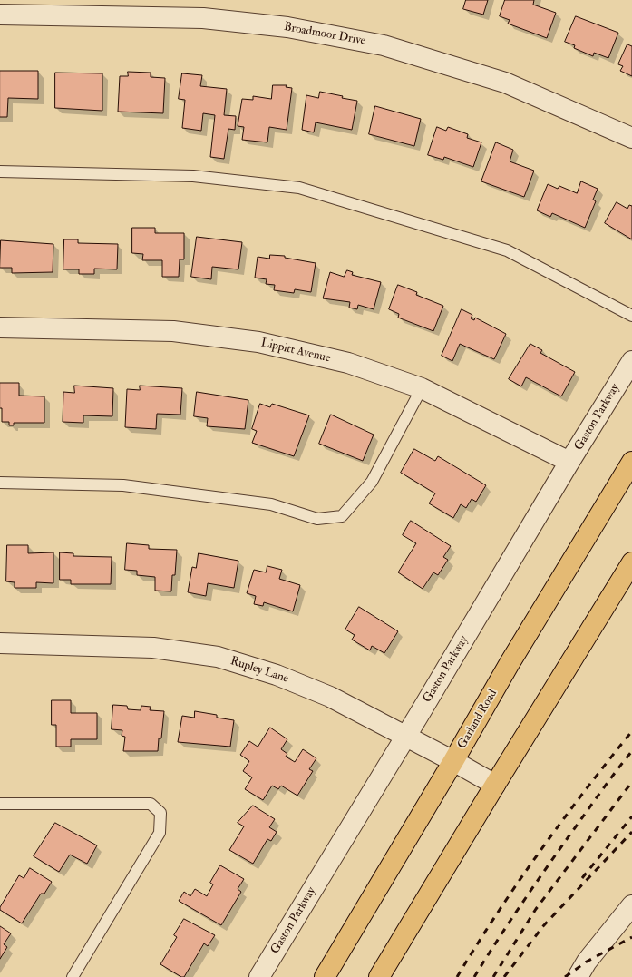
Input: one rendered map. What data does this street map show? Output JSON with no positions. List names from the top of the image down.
{
  "streets": {
    "main road": ["Garland Road"],
    "street": [
      "Broadmoor Drive",
      "Lippitt Avenue",
      "Gaston Parkway",
      "Rupley Lane"
    ]
  },
  "crossings": [
    ["Lippitt Avenue", "Gaston Parkway"],
    ["Gaston Parkway", "Rupley Lane"],
    ["Rupley Lane", "Garland Road"]
  ]
}
